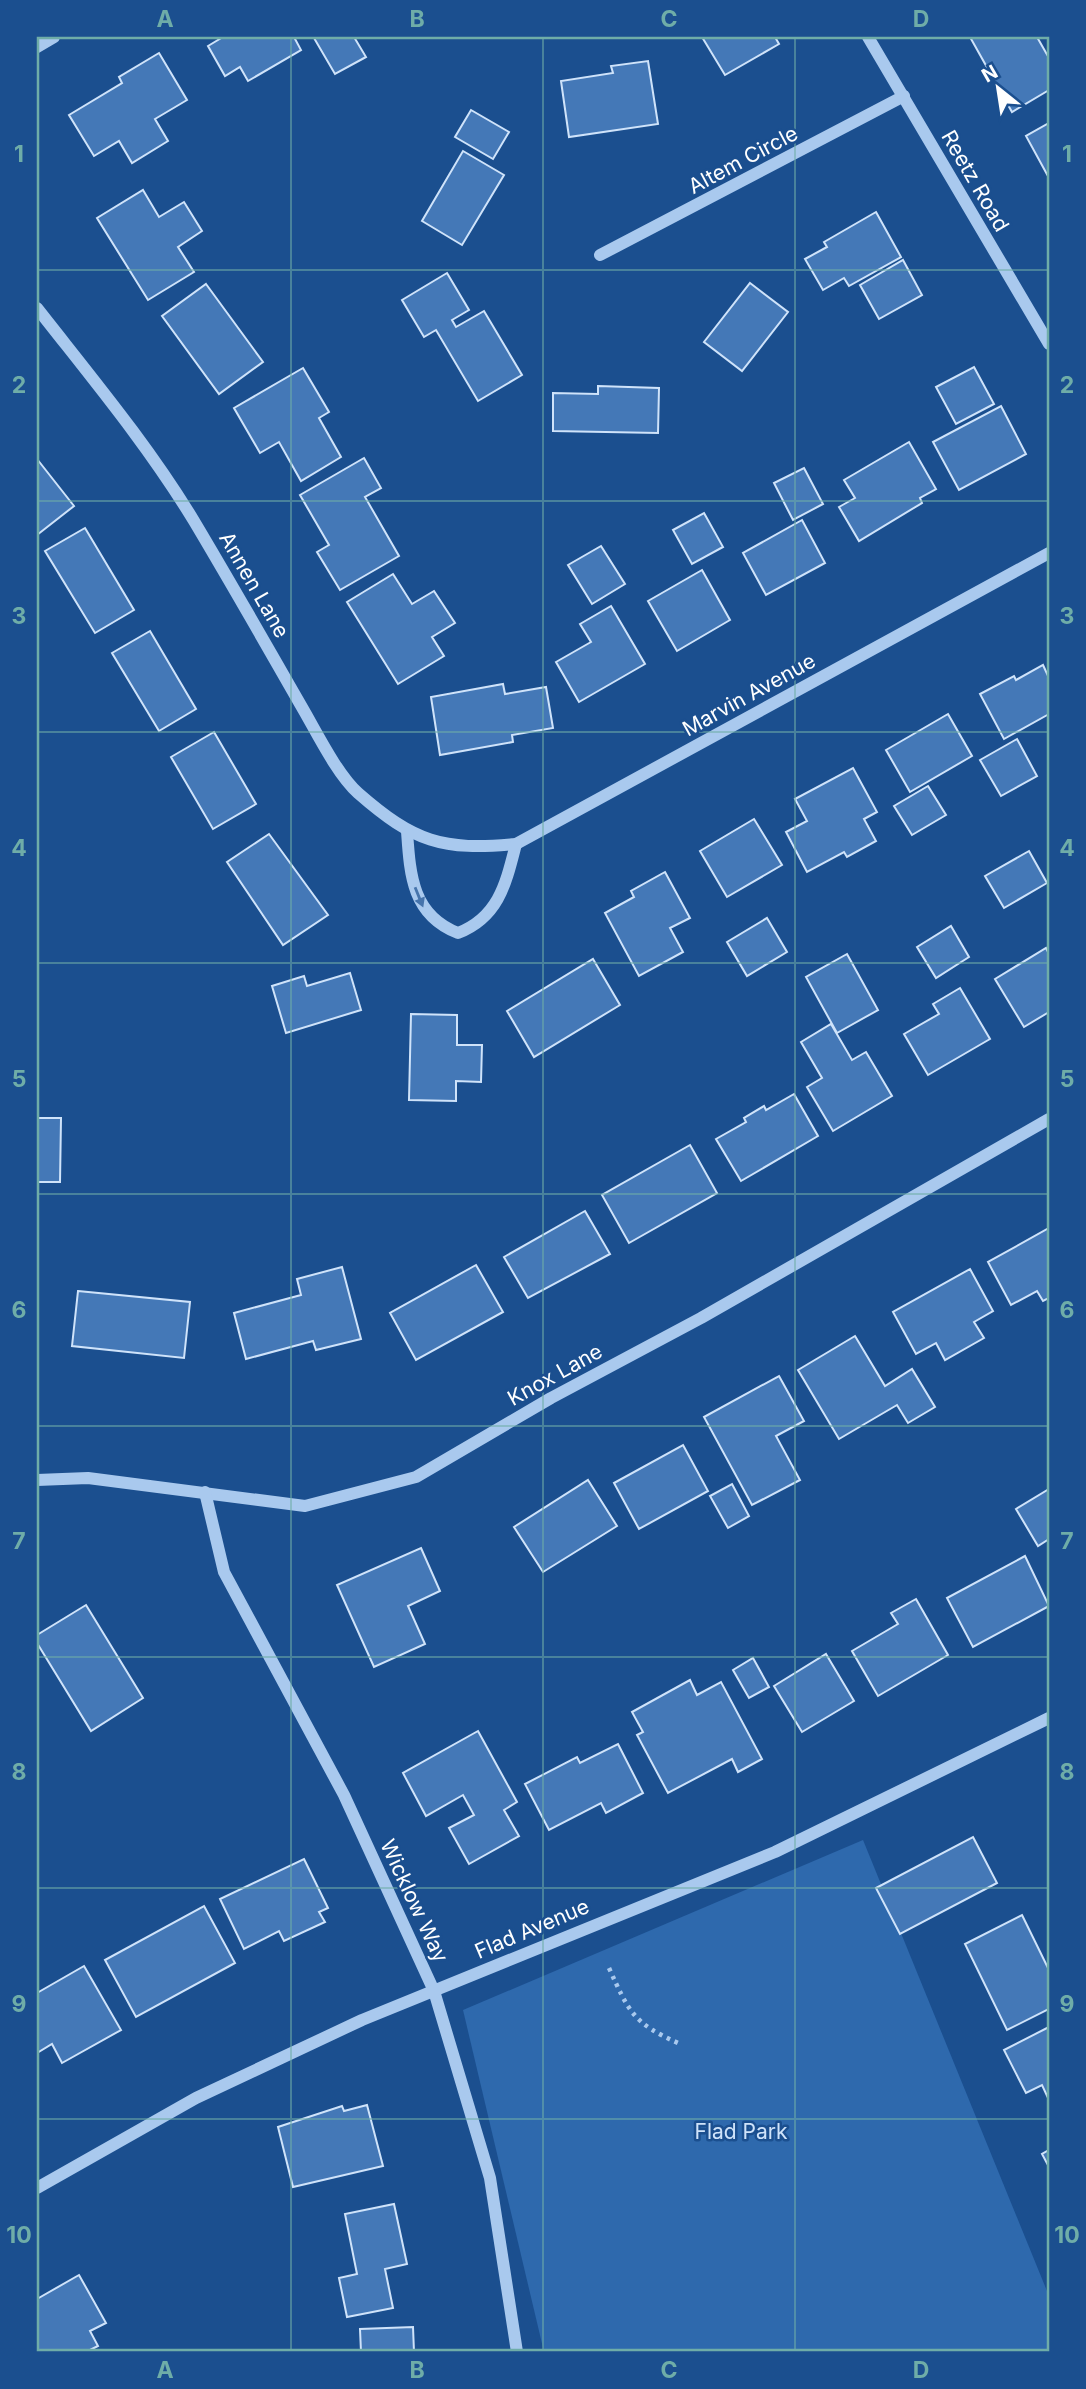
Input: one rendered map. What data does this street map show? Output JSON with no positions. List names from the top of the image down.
{
  "streets": {
    "street": [
      "Altem Circle",
      "Reetz Road",
      "Annen Lane",
      "Marvin Avenue",
      "Knox Lane",
      "Wicklow Way",
      "Flad Avenue"
    ]
  },
  "crossings": [
    ["Altem Circle", "Reetz Road"],
    ["Annen Lane", "Marvin Avenue"],
    ["Knox Lane", "Wicklow Way"],
    ["Wicklow Way", "Flad Avenue"]
  ],
  "parks": ["Flad Park"],
  "north": "top left",
  "grid": {
    "columns": [
      "A",
      "B",
      "C",
      "D"
    ],
    "rows": [
      "1",
      "2",
      "3",
      "4",
      "5",
      "6",
      "7",
      "8",
      "9",
      "10"
    ]
  }
}
